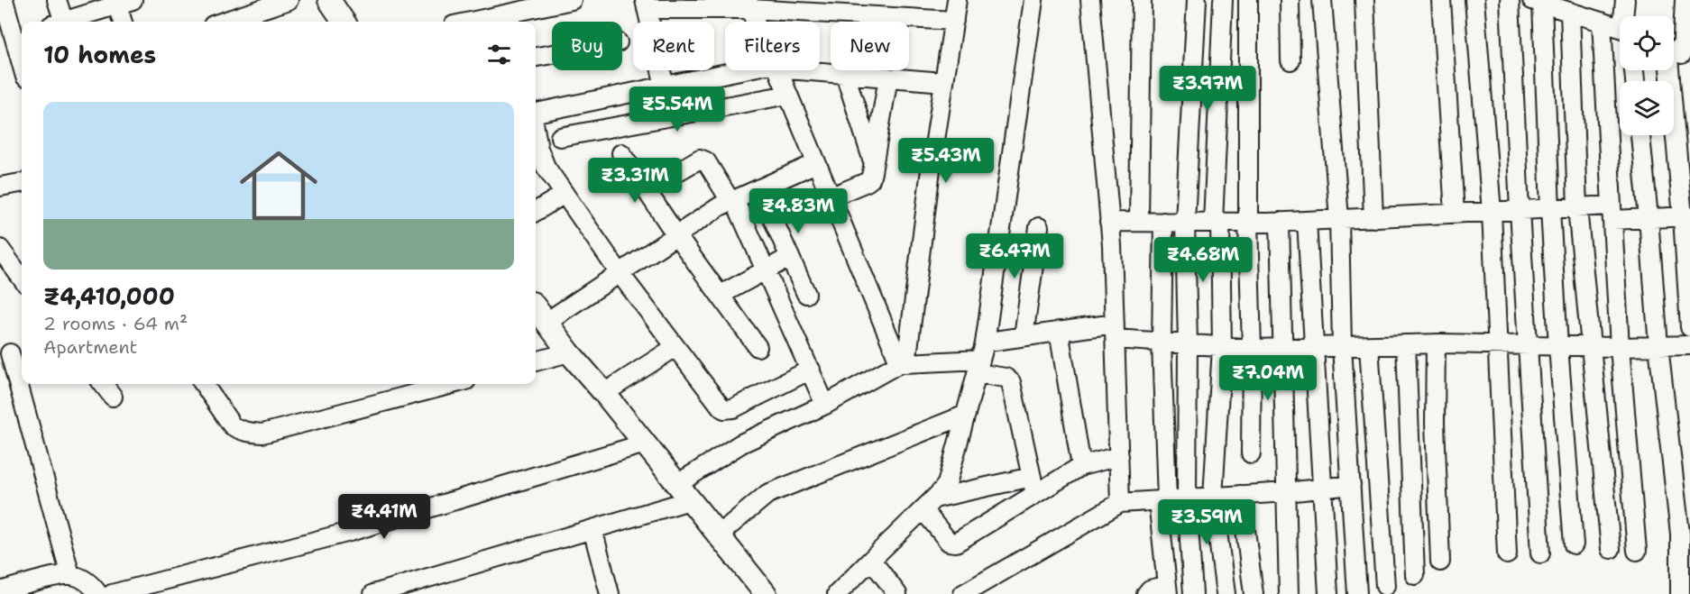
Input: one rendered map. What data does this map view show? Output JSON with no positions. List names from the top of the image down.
{
  "page": {
    "chip": [
      "Buy",
      "Rent",
      "Filters",
      "New"
    ],
    "heading": "10 homes",
    "price": [
      "₹3.97M",
      "₹5.54M",
      "₹5.43M",
      "₹3.31M",
      "₹4.83M",
      "₹6.47M",
      "₹4.68M",
      "₹7.04M",
      "₹4.41M",
      "₹3.59M"
    ],
    "list": [
      {
        "name": "₹4,410,000",
        "note": "2 rooms · 64 m² · Apartment"
      }
    ]
  }
}
